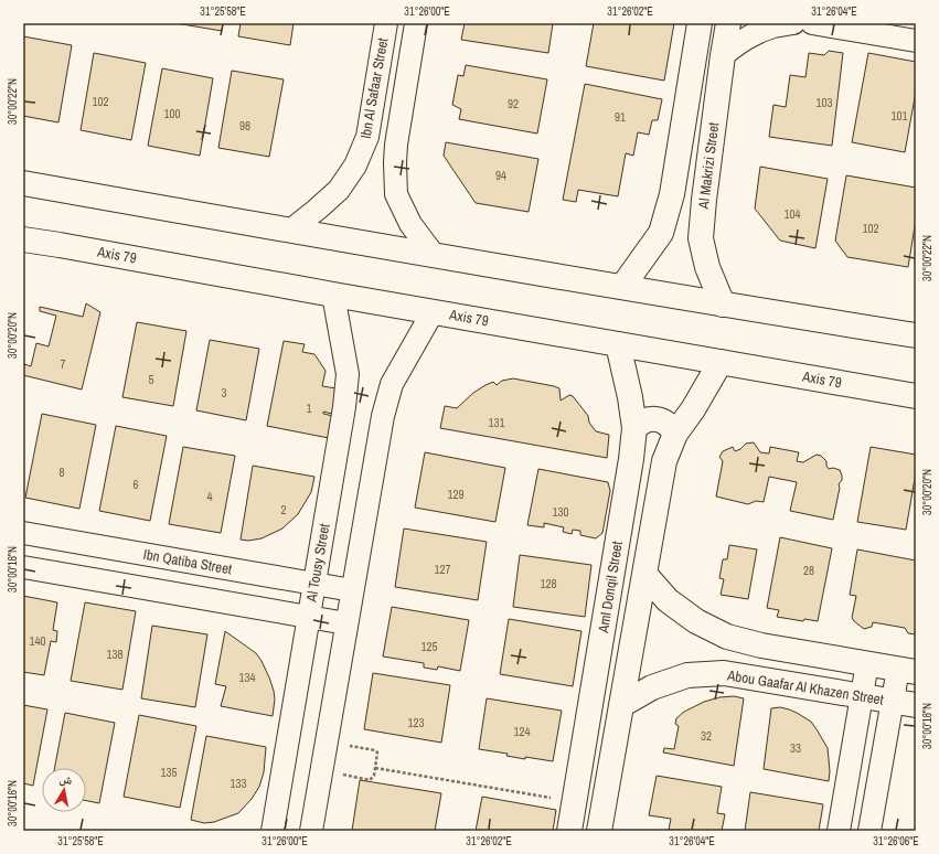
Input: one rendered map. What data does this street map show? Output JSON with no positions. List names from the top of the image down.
{
  "streets": {
    "street": [
      "Ibn Al Safaar Street",
      "Al Makrizi Street",
      "Axis 79",
      "Ibn Qatiba Street",
      "Al Tousy Street",
      "Aml Donqil Street",
      "Abou Gaafar Al Khazen Street"
    ]
  },
  "crossings": [
    ["Axis 79", "Al Tousy Street"],
    ["Axis 79", "Aml Donqil Street"],
    ["Ibn Qatiba Street", "Al Tousy Street"]
  ],
  "house_numbers": [
    "102",
    "103",
    "92",
    "100",
    "101",
    "91",
    "98",
    "94",
    "104",
    "102",
    "7",
    "5",
    "3",
    "1",
    "131",
    "8",
    "6",
    "129",
    "4",
    "2",
    "130",
    "127",
    "28",
    "128",
    "140",
    "125",
    "138",
    "134",
    "123",
    "124",
    "32",
    "33",
    "135",
    "133"
  ],
  "north": "top",
  "coordinates": [
    "31°25'58\"E",
    "31°26'00\"E",
    "31°26'02\"E",
    "31°26'04\"E",
    "30°00'22\"N",
    "30°00'20\"N",
    "30°00'18\"N",
    "30°00'16\"N",
    "31°26'06\"E"
  ]
}
